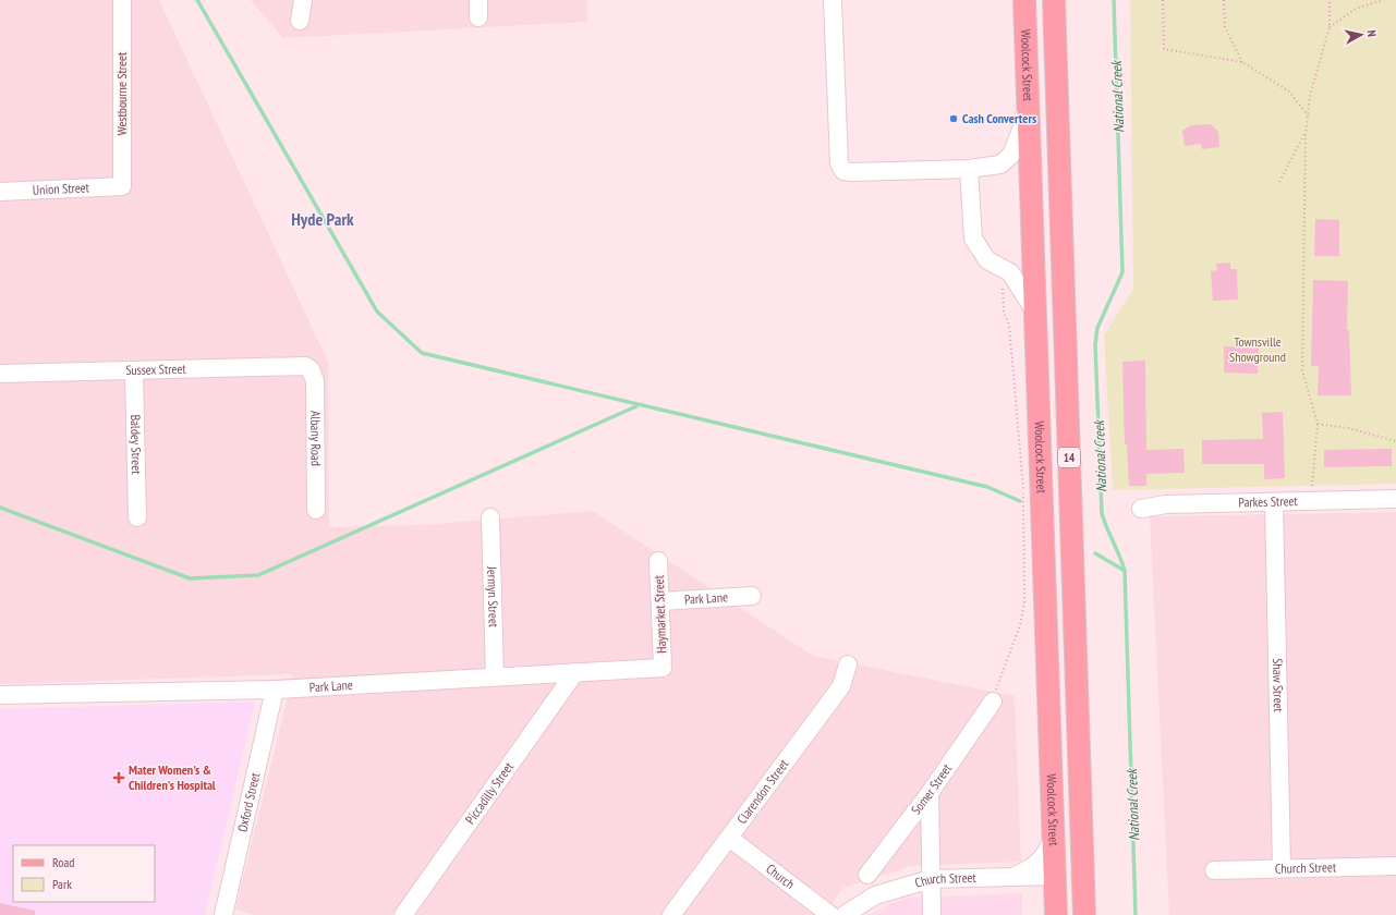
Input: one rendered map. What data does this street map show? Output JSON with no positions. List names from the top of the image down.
{
  "streets": {
    "main road": ["Woolcock Street", "14"],
    "street": [
      "Westbourne Street",
      "Union Street",
      "Sussex Street",
      "Albany Road",
      "Baldey Street",
      "Parkes Street",
      "Jermyn Street",
      "Park Lane",
      "Haymarket Street",
      "Shaw Street",
      "Somer Street",
      "Clarendon Street",
      "Piccadilly Street",
      "Oxford Street",
      "Church Street",
      "Church"
    ]
  },
  "crossings": [
    ["Woolcock Street", "Church Street"],
    ["Westbourne Street", "Union Street"],
    ["Sussex Street", "Albany Road"],
    ["Sussex Street", "Baldey Street"],
    ["Parkes Street", "Shaw Street"],
    ["Jermyn Street", "Park Lane"],
    ["Park Lane", "Haymarket Street"],
    ["Park Lane", "Piccadilly Street"],
    ["Park Lane", "Oxford Street"],
    ["Shaw Street", "Church Street"],
    ["Clarendon Street", "Church"]
  ],
  "districts": ["Hyde Park"],
  "water": ["National Creek"],
  "parks": ["Townsville Showground"],
  "places": {
    "other": ["Cash Converters"],
    "health": ["Mater Women's & Children's Hospital"]
  },
  "legend": ["Road", "Park"],
  "north": "right"
}
